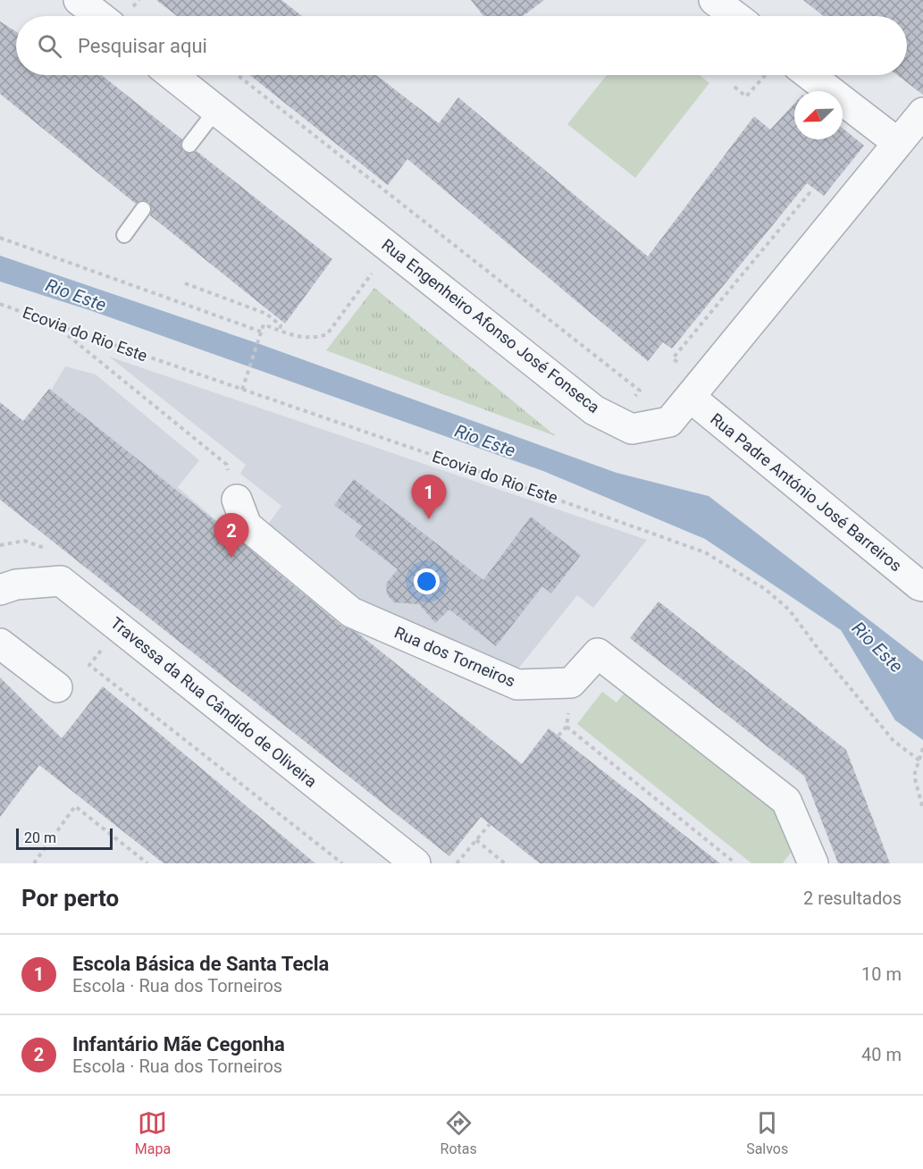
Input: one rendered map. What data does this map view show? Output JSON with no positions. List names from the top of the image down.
{
  "streets": {
    "street": [
      "Rua Engenheiro Afonso José Fonseca",
      "Rua Padre António José Barreiros",
      "Rua dos Torneiros",
      "Travessa da Rua Cândido de Oliveira"
    ],
    "path": ["Ecovia do Rio Este"]
  },
  "crossings": [
    ["Rua Engenheiro Afonso José Fonseca", "Rua Padre António José Barreiros"]
  ],
  "water": ["Rio Este"],
  "scale_bar": "20 m",
  "north": "bottom left",
  "page": {
    "search": "Pesquisar aqui",
    "pins": ["1", "2"],
    "scale": "20 m",
    "heading": ["Por perto", "2 resultados"],
    "list": [
      {
        "mark": "1",
        "name": "Escola Básica de Santa Tecla",
        "note": "Escola · Rua dos Torneiros",
        "value": "10 m"
      },
      {
        "mark": "2",
        "name": "Infantário Mãe Cegonha",
        "note": "Escola · Rua dos Torneiros",
        "value": "40 m"
      }
    ],
    "nav": ["Mapa", "Rotas", "Salvos"]
  }
}
